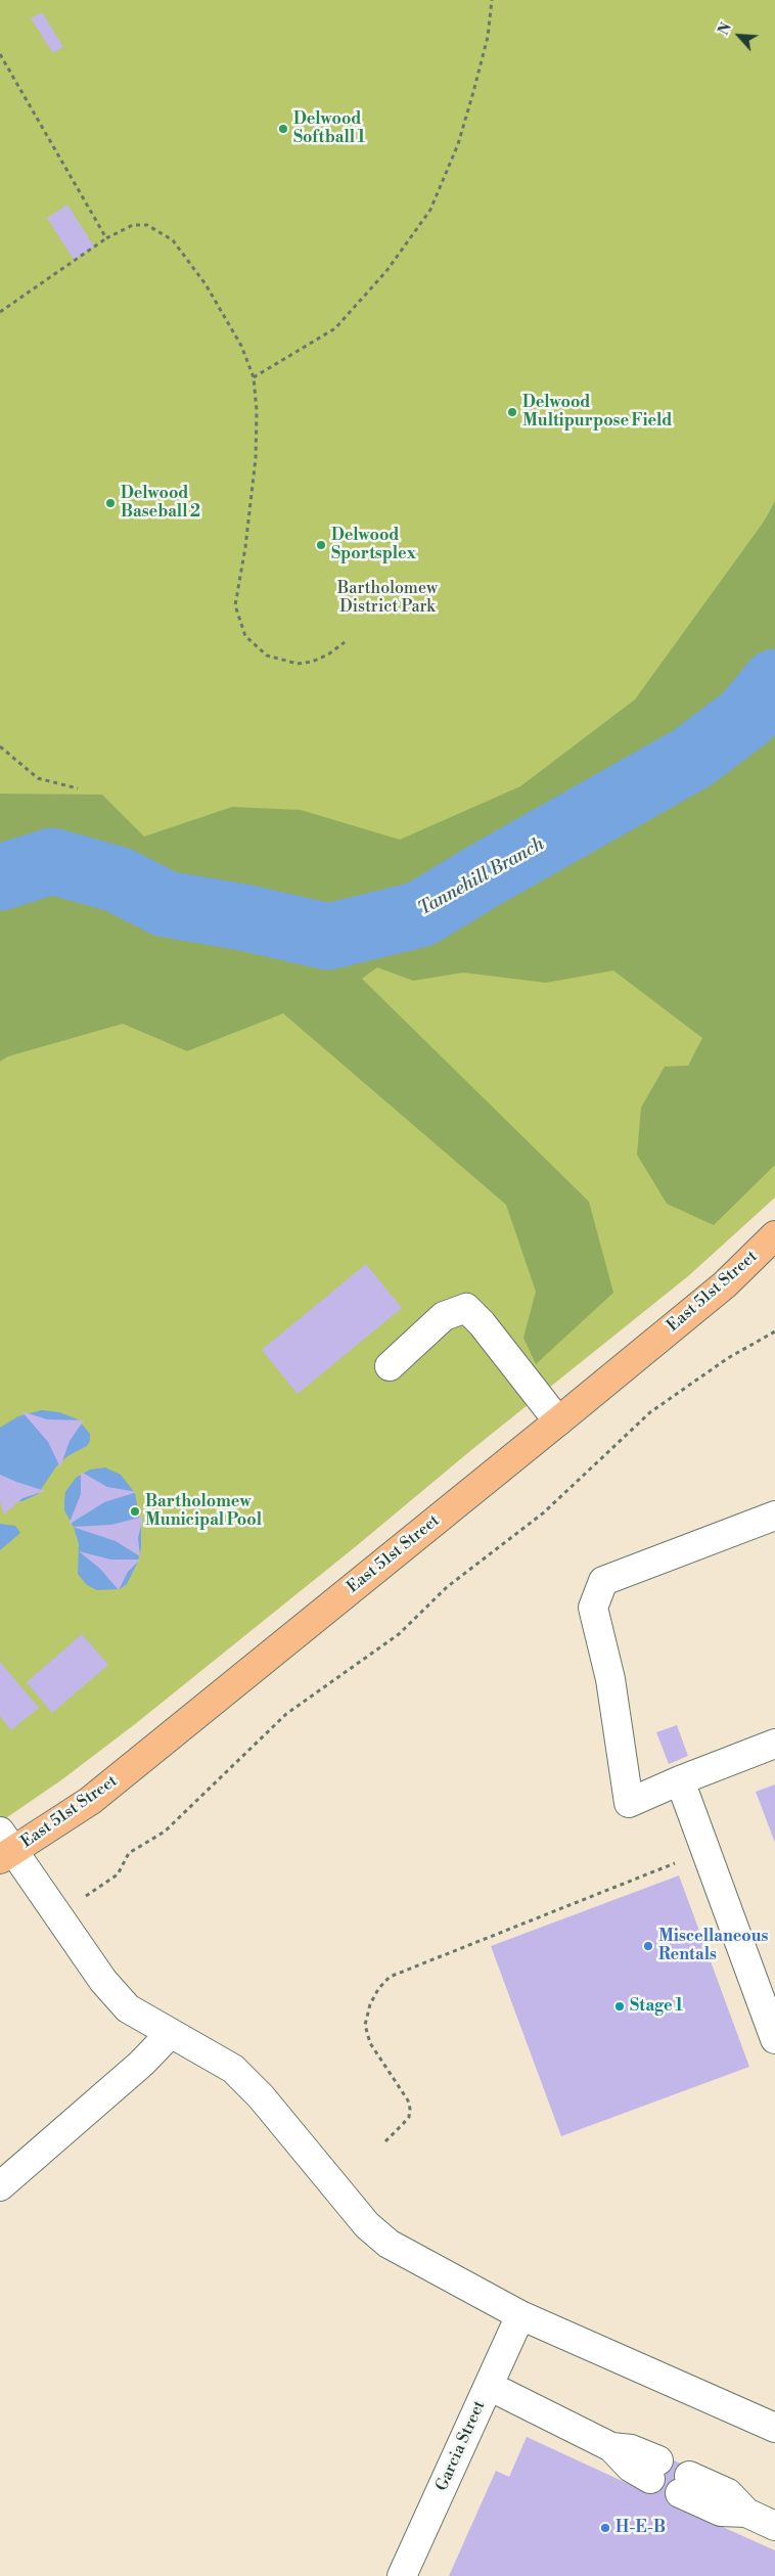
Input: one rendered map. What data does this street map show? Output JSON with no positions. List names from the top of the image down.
{
  "streets": {
    "main road": ["East 51st Street"],
    "lane": ["Garcia Street"]
  },
  "water": ["Tannehill Branch"],
  "parks": ["Bartholomew District Park"],
  "places": [
    "Delwood Softball 1",
    "Delwood Multipurpose Field",
    "Delwood Baseball 2",
    "Delwood Sportsplex",
    "Bartholomew Municipal Pool",
    "Miscellaneous Rentals",
    "Stage 1",
    "H-E-B"
  ],
  "north": "top left"
}
